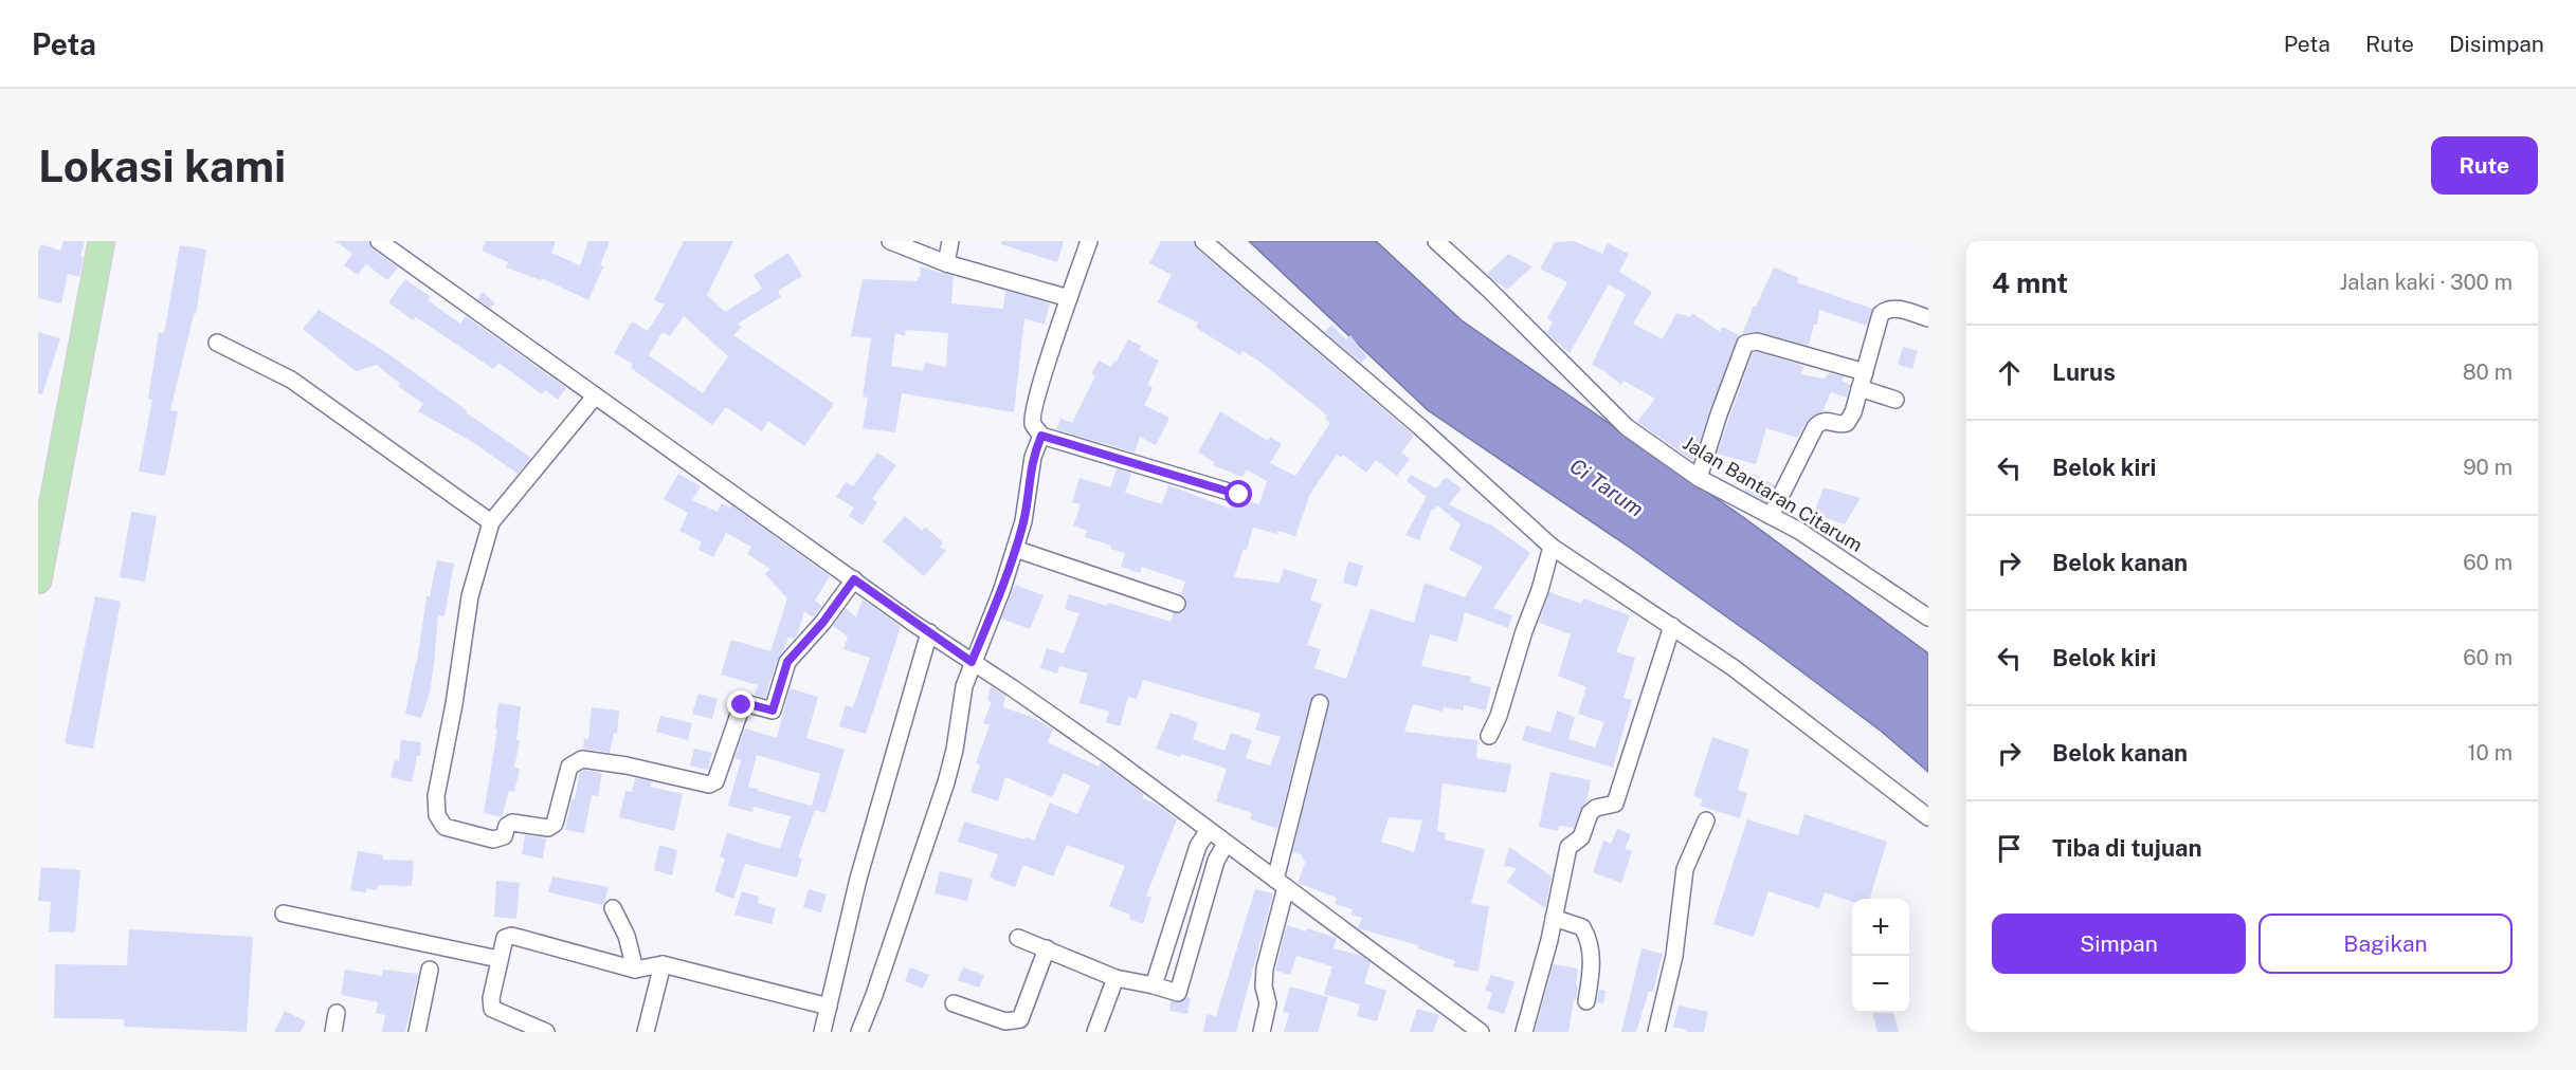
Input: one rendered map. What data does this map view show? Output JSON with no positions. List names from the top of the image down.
{
  "streets": {
    "street": ["Jalan Bantaran Citarum"]
  },
  "water": ["Ci Tarum"],
  "page": {
    "header": "Peta",
    "nav": ["Peta", "Rute", "Disimpan"],
    "buttons": [
      "Rute",
      ["Simpan", "Bagikan"]
    ],
    "title": "Lokasi kami",
    "heading": ["4 mnt", "Jalan kaki · 300 m"],
    "list": [
      ["Lurus", "80 m"],
      ["Belok kiri", "90 m"],
      ["Belok kanan", "60 m"],
      ["Belok kiri", "60 m"],
      ["Belok kanan", "10 m"],
      "Tiba di tujuan"
    ],
    "map_buttons": ["+", "−"]
  }
}
